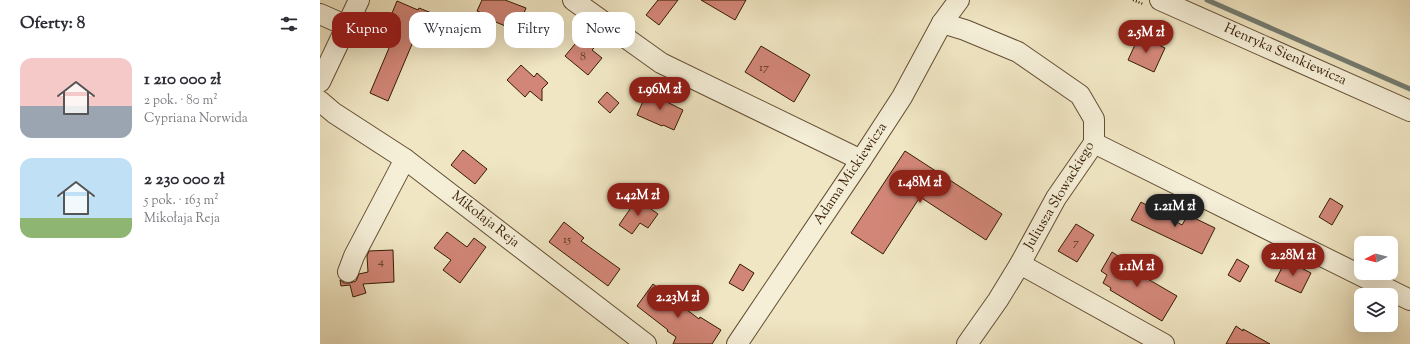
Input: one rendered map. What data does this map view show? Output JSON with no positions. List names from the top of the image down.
{
  "streets": {
    "street": [
      "Henryka Sienkiewicza",
      "Adama Mickiewicza",
      "Juliusza Słowackiego",
      "Mikołaja Reja"
    ]
  },
  "crossings": [
    ["Adama Mickiewicza", "Juliusza Słowackiego"]
  ],
  "house_numbers": [
    "8",
    "17",
    "15",
    "7",
    "4"
  ],
  "north": "left",
  "page": {
    "heading": "Oferty: 8",
    "chip": [
      "Kupno",
      "Wynajem",
      "Filtry",
      "Nowe"
    ],
    "price": [
      "2.5M zł",
      "1.96M zł",
      "1.48M zł",
      "1.42M zł",
      "1.21M zł",
      "2.28M zł",
      "1.1M zł",
      "2.23M zł"
    ],
    "list": [
      {
        "name": "1 210 000 zł",
        "note": "2 pok. · 80 m² · Cypriana Norwida"
      },
      {
        "name": "2 230 000 zł",
        "note": "5 pok. · 163 m² · Mikołaja Reja"
      }
    ]
  }
}
